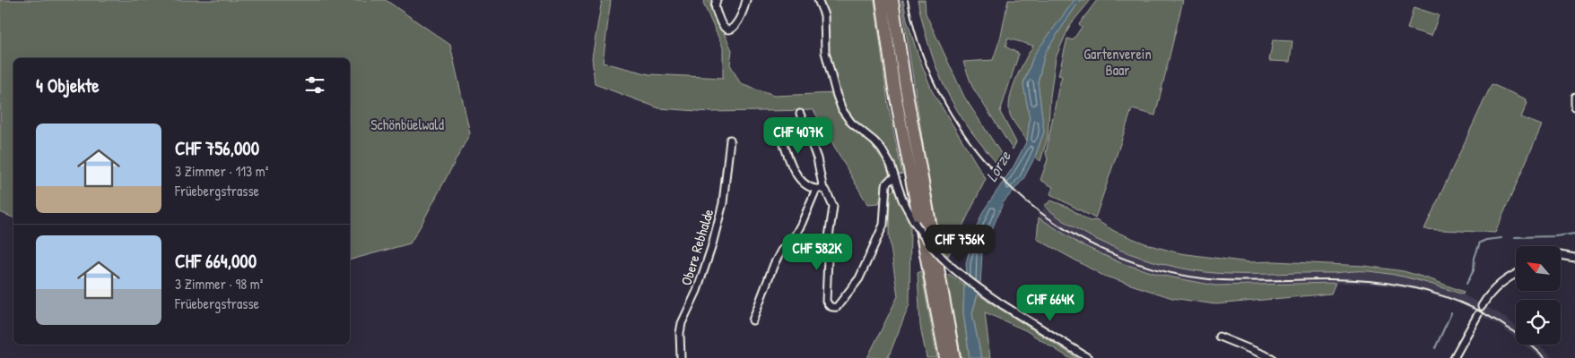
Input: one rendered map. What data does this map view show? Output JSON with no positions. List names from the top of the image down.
{
  "streets": {
    "street": ["Obere Rebhalde"]
  },
  "water": ["Lorze"],
  "parks": ["Gartenverein Baar", "Schönbüelwald"],
  "north": "top left",
  "page": {
    "heading": "4 Objekte",
    "list": [
      {
        "name": "CHF 756,000",
        "note": "3 Zimmer · 113 m² · Früebergstrasse"
      },
      {
        "name": "CHF 664,000",
        "note": "3 Zimmer · 98 m² · Früebergstrasse"
      }
    ],
    "price": [
      "CHF 407K",
      "CHF 756K",
      "CHF 582K",
      "CHF 664K"
    ]
  }
}
